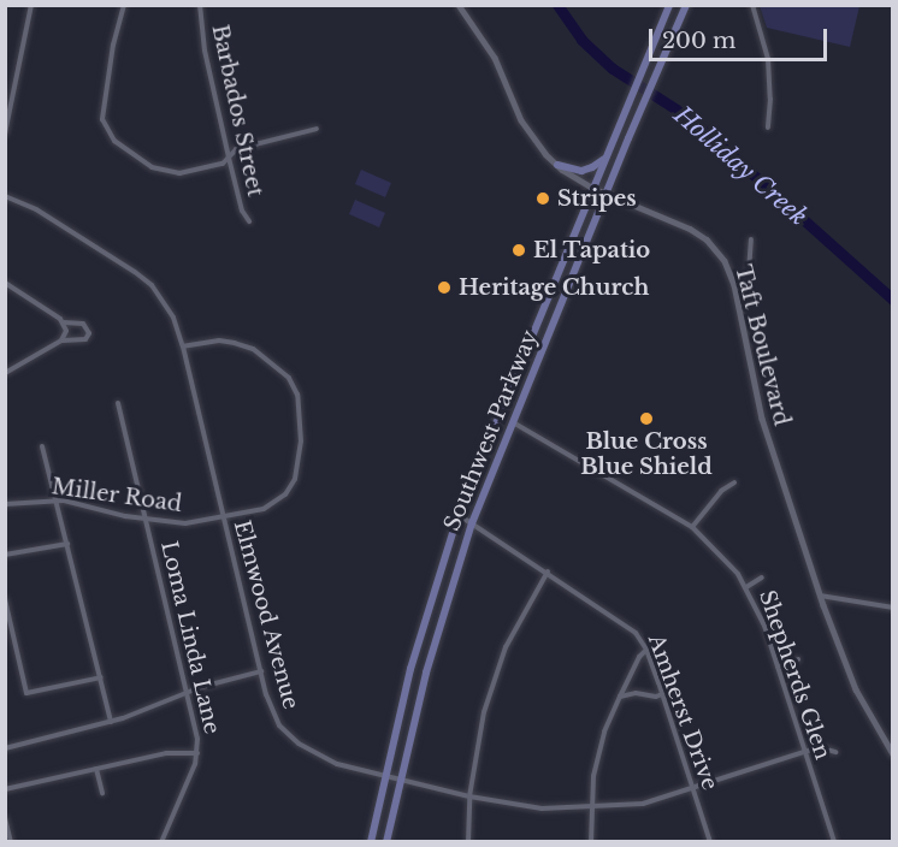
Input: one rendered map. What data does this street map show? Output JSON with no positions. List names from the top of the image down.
{
  "streets": {
    "main road": ["Southwest Parkway"],
    "street": [
      "Barbados Street",
      "Taft Boulevard",
      "Miller Road",
      "Elmwood Avenue",
      "Loma Linda Lane",
      "Shepherds Glen",
      "Amherst Drive"
    ]
  },
  "crossings": [
    ["Taft Boulevard", "Southwest Parkway"],
    ["Southwest Parkway", "Elmwood Avenue"],
    ["Southwest Parkway", "Shepherds Glen"],
    ["Southwest Parkway", "Amherst Drive"],
    ["Miller Road", "Elmwood Avenue"],
    ["Miller Road", "Loma Linda Lane"],
    ["Elmwood Avenue", "Shepherds Glen"],
    ["Elmwood Avenue", "Amherst Drive"]
  ],
  "water": ["Holliday Creek"],
  "places": [
    "Stripes",
    "El Tapatio",
    "Heritage Church",
    "Blue Cross Blue Shield"
  ],
  "scale_bar": "200 m"
}
